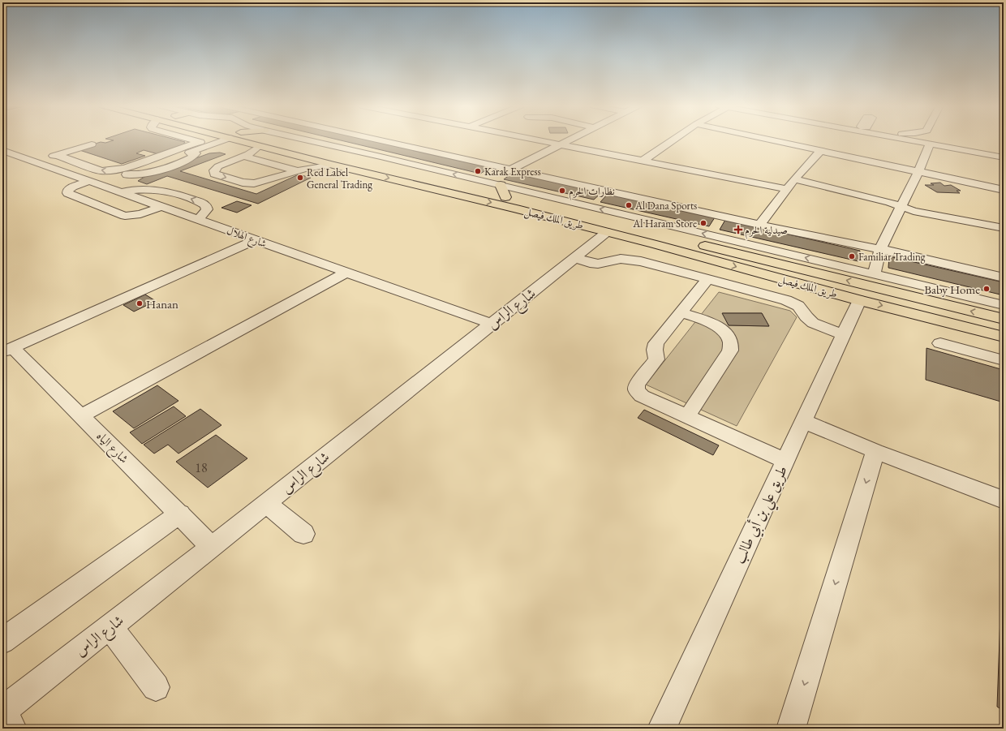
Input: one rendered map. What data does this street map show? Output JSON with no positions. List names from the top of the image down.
{
  "streets": {
    "main road": ["طريق الملك فيصل"],
    "street": [
      "شارع الهلال",
      "شارع الراس",
      "شارع الياه",
      "طريق علي بن أبي طالب"
    ]
  },
  "crossings": [
    ["طريق الملك فيصل", "شارع الراس"],
    ["طريق الملك فيصل", "طريق علي بن أبي طالب"],
    ["شارع الهلال", "شارع الراس"],
    ["شارع الهلال", "شارع الياه"],
    ["شارع الراس", "شارع الياه"]
  ],
  "places": {
    "other": [
      "Karak Express",
      "Red Label General Trading",
      "نظارات الحرم",
      "Al Dana Sports",
      "Al Haram Store",
      "Familiar Trading",
      "Baby Home",
      "Hanan"
    ],
    "health": ["صيدلية الحرم"]
  },
  "house_numbers": ["18"]
}
